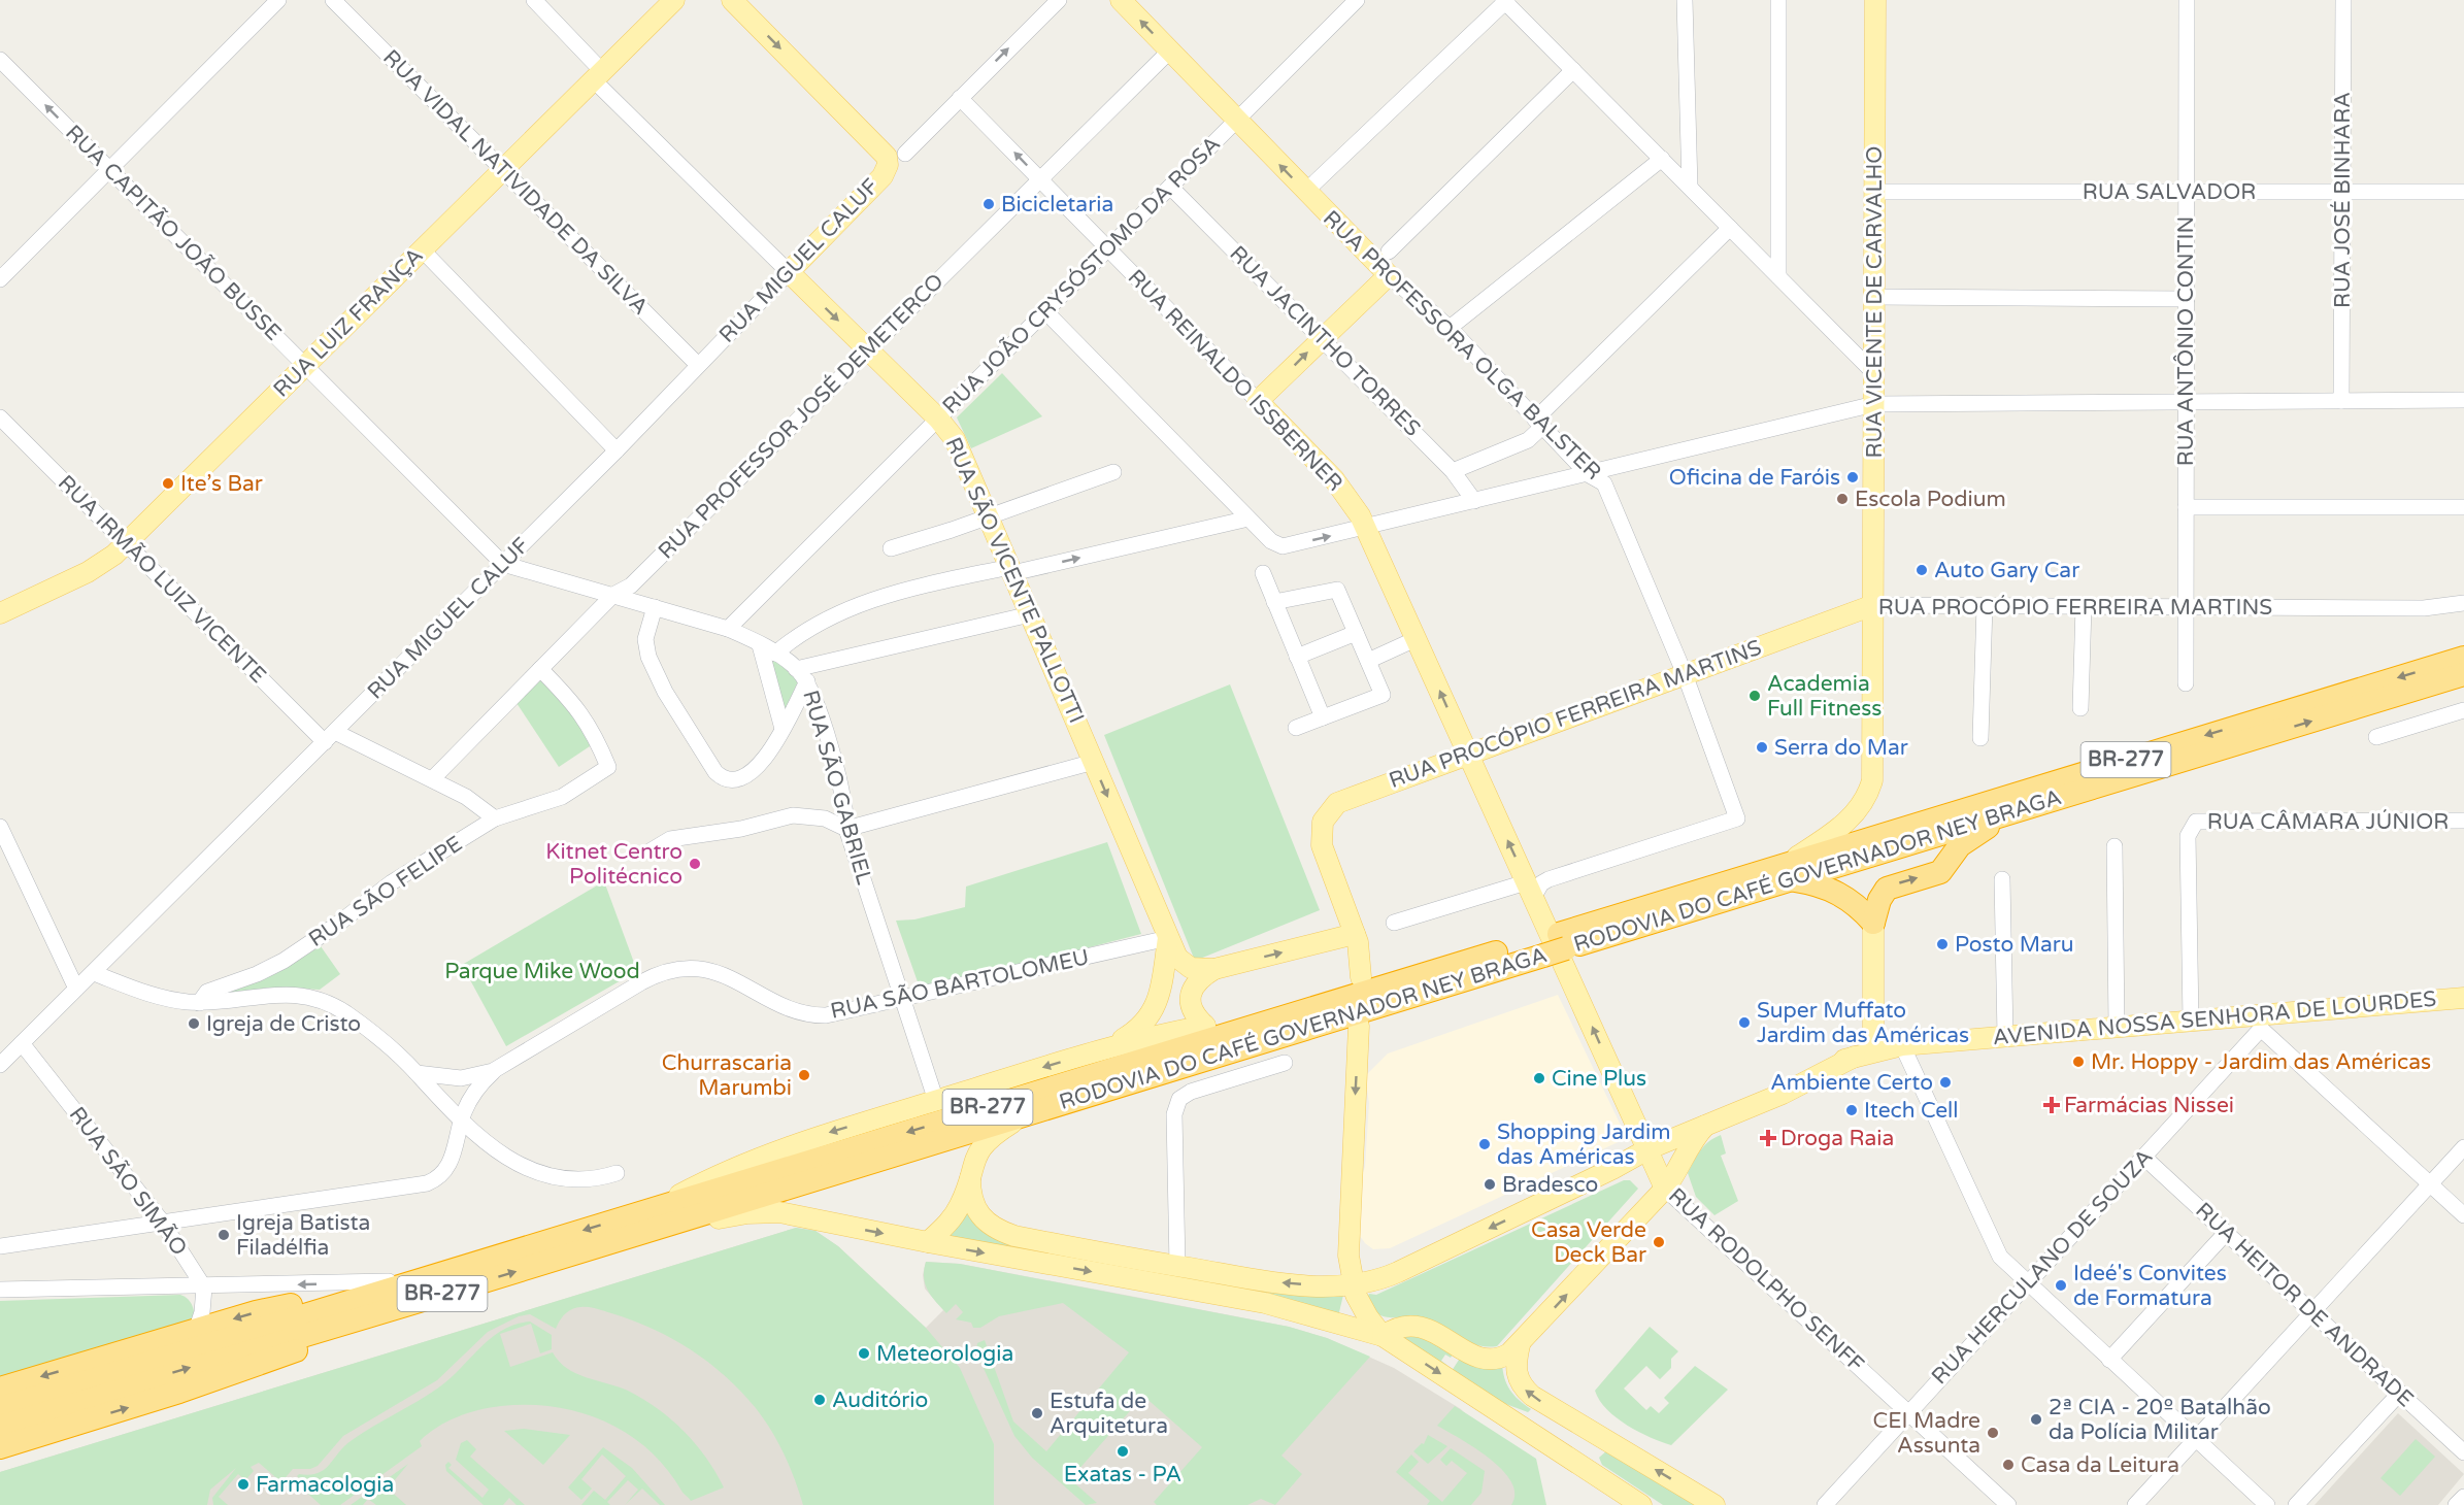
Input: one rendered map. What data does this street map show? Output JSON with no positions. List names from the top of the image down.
{
  "streets": {
    "highway": ["BR-277", "RODOVIA DO CAFÉ GOVERNADOR NEY BRAGA"],
    "main road": [
      "RUA MIGUEL CALUF",
      "RUA VICENTE DE CARVALHO",
      "RUA LUIZ FRANÇA",
      "RUA PROFESSORA OLGA BALSTER",
      "RUA REINALDO ISSBERNER",
      "RUA SÃO VICENTE PALLOTTI",
      "RUA PROCÓPIO FERREIRA MARTINS",
      "AVENIDA NOSSA SENHORA DE LOURDES",
      "RUA RODOLPHO SENFF"
    ],
    "street": [
      "RUA VIDAL NATIVIDADE DA SILVA",
      "RUA SALVADOR",
      "RUA JOSÉ BINHARA",
      "RUA CAPITÃO JOÃO BUSSE",
      "RUA JOÃO CRYSÓSTOMO DA ROSA",
      "RUA JACINTHO TORRES",
      "RUA ANTÔNIO CONTIN",
      "RUA PROFESSOR JOSÉ DEMETERCO",
      "RUA IRMÃO LUIZ VICENTE",
      "RUA SÃO GABRIEL",
      "RUA CÂMARA JÚNIOR",
      "RUA SÃO FELIPE",
      "RUA SÃO BARTOLOMEU",
      "RUA SÃO SIMÃO",
      "RUA HERCULANO DE SOUZA",
      "RUA HEITOR DE ANDRADE"
    ]
  },
  "crossings": [
    ["RUA VIDAL NATIVIDADE DA SILVA", "RUA MIGUEL CALUF"],
    ["RUA VIDAL NATIVIDADE DA SILVA", "RUA LUIZ FRANÇA"],
    ["RUA SALVADOR", "RUA JOSÉ BINHARA"],
    ["RUA SALVADOR", "RUA VICENTE DE CARVALHO"],
    ["RUA SALVADOR", "RUA ANTÔNIO CONTIN"],
    ["RUA CAPITÃO JOÃO BUSSE", "RUA MIGUEL CALUF"],
    ["RUA CAPITÃO JOÃO BUSSE", "RUA LUIZ FRANÇA"],
    ["RUA CAPITÃO JOÃO BUSSE", "RUA SÃO GABRIEL"],
    ["RUA MIGUEL CALUF", "RUA IRMÃO LUIZ VICENTE"],
    ["RUA MIGUEL CALUF", "RUA SÃO VICENTE PALLOTTI"],
    ["RUA MIGUEL CALUF", "RUA SÃO GABRIEL"],
    ["RUA MIGUEL CALUF", "RUA SÃO SIMÃO"],
    ["RUA JOÃO CRYSÓSTOMO DA ROSA", "RUA JACINTHO TORRES"],
    ["RUA JOÃO CRYSÓSTOMO DA ROSA", "RUA PROFESSORA OLGA BALSTER"],
    ["RUA JOÃO CRYSÓSTOMO DA ROSA", "RUA REINALDO ISSBERNER"],
    ["RUA JOÃO CRYSÓSTOMO DA ROSA", "RUA SÃO VICENTE PALLOTTI"],
    ["RUA JOÃO CRYSÓSTOMO DA ROSA", "RUA SÃO GABRIEL"],
    ["RUA VICENTE DE CARVALHO", "RUA PROCÓPIO FERREIRA MARTINS"],
    ["RUA VICENTE DE CARVALHO", "RODOVIA DO CAFÉ GOVERNADOR NEY BRAGA"],
    ["RUA LUIZ FRANÇA", "RUA IRMÃO LUIZ VICENTE"],
    ["RUA ANTÔNIO CONTIN", "RUA PROCÓPIO FERREIRA MARTINS"],
    ["RUA PROFESSORA OLGA BALSTER", "RUA REINALDO ISSBERNER"],
    ["RUA PROFESSORA OLGA BALSTER", "RUA PROFESSOR JOSÉ DEMETERCO"],
    ["RUA PROFESSORA OLGA BALSTER", "RUA PROCÓPIO FERREIRA MARTINS"],
    ["RUA REINALDO ISSBERNER", "RUA PROFESSOR JOSÉ DEMETERCO"],
    ["RUA REINALDO ISSBERNER", "RUA PROCÓPIO FERREIRA MARTINS"],
    ["RUA REINALDO ISSBERNER", "RODOVIA DO CAFÉ GOVERNADOR NEY BRAGA"],
    ["RUA REINALDO ISSBERNER", "RUA RODOLPHO SENFF"],
    ["RUA PROFESSOR JOSÉ DEMETERCO", "RUA IRMÃO LUIZ VICENTE"],
    ["RUA PROFESSOR JOSÉ DEMETERCO", "RUA SÃO VICENTE PALLOTTI"],
    ["RUA PROFESSOR JOSÉ DEMETERCO", "RUA SÃO GABRIEL"],
    ["RUA PROFESSOR JOSÉ DEMETERCO", "RUA SÃO FELIPE"],
    ["RUA IRMÃO LUIZ VICENTE", "RUA SÃO FELIPE"],
    ["RUA SÃO VICENTE PALLOTTI", "RUA SÃO BARTOLOMEU"],
    ["RUA SÃO GABRIEL", "RUA SÃO BARTOLOMEU"],
    ["RUA CÂMARA JÚNIOR", "AVENIDA NOSSA SENHORA DE LOURDES"],
    ["RODOVIA DO CAFÉ GOVERNADOR NEY BRAGA", "RUA RODOLPHO SENFF"],
    ["AVENIDA NOSSA SENHORA DE LOURDES", "RUA HERCULANO DE SOUZA"],
    ["AVENIDA NOSSA SENHORA DE LOURDES", "RUA RODOLPHO SENFF"],
    ["RUA HERCULANO DE SOUZA", "RUA RODOLPHO SENFF"],
    ["RUA HERCULANO DE SOUZA", "RUA HEITOR DE ANDRADE"]
  ],
  "one_way": ["RUA REINALDO ISSBERNER", "RUA SÃO VICENTE PALLOTTI"],
  "parks": ["Parque Mike Wood"],
  "places": {
    "other": [
      "Bicicletaria",
      "Oficina de Faróis",
      "Ite’s Bar",
      "Escola Podium",
      "Auto Gary Car",
      "Academia Full Fitness",
      "Serra do Mar",
      "Kitnet Centro Politécnico",
      "Posto Maru",
      "Super Muffato Jardim das Américas",
      "Igreja de Cristo",
      "Mr. Hoppy - Jardim das Américas",
      "Churrascaria Marumbi",
      "Cine Plus",
      "Ambiente Certo",
      "Itech Cell",
      "Shopping Jardim das Américas",
      "Bradesco",
      "Igreja Batista Filadélfia",
      "Casa Verde Deck Bar",
      "Ideé's Convites de Formatura",
      "Meteorologia",
      "Auditório",
      "Estufa de Arquitetura",
      "2ª CIA - 20º Batalhão da Polícia Militar",
      "CEI Madre Assunta",
      "Exatas - PA",
      "Casa da Leitura",
      "Farmacologia"
    ],
    "health": ["Farmácias Nissei", "Droga Raia"]
  }
}
